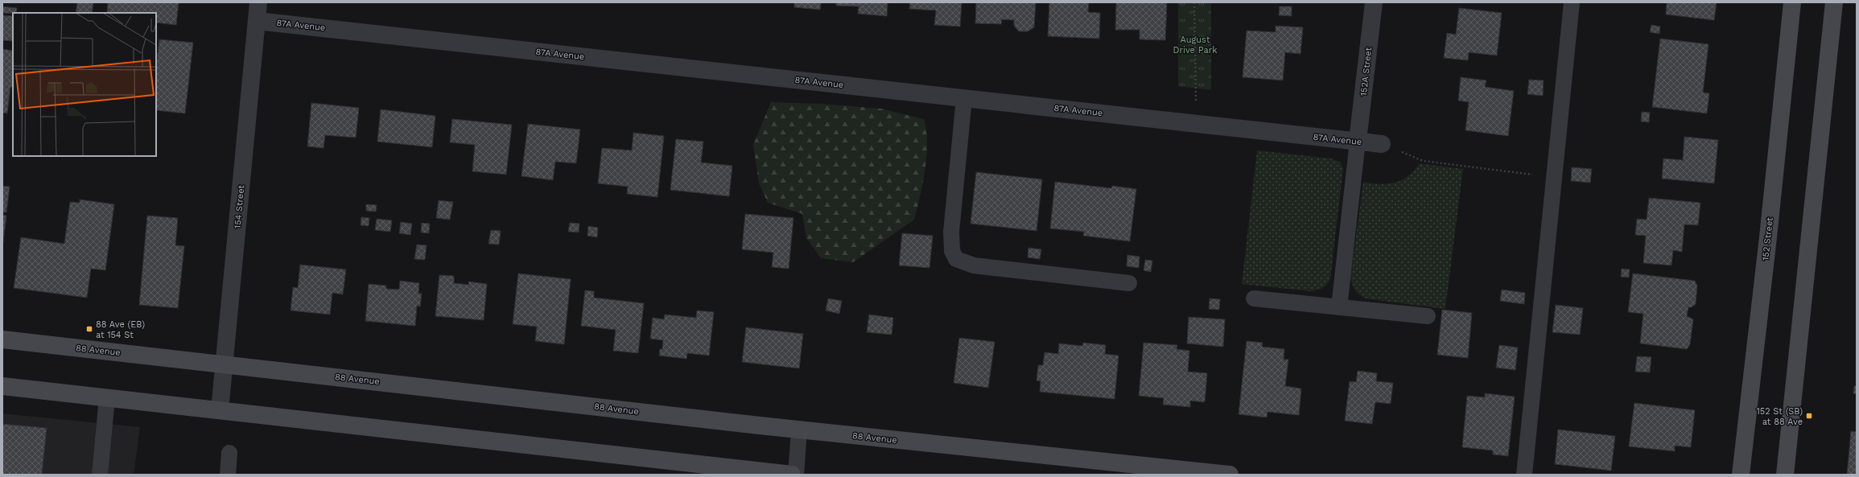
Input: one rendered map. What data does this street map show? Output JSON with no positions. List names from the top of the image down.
{
  "streets": {
    "main road": ["152 Street", "88 Avenue"],
    "street": ["87A Avenue", "152A Street", "154 Street"]
  },
  "crossings": [
    ["87A Avenue", "152A Street"],
    ["87A Avenue", "154 Street"],
    ["154 Street", "88 Avenue"]
  ],
  "parks": ["August Drive Park"],
  "places": {
    "transit": ["88 Ave (EB) at 154 St", "152 St (SB) at 88 Ave"]
  }
}
